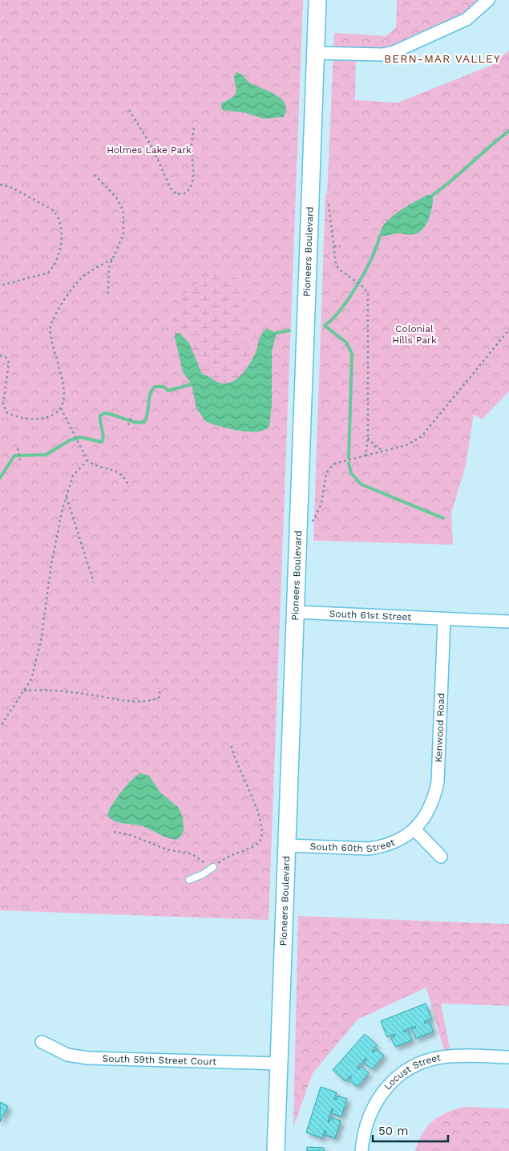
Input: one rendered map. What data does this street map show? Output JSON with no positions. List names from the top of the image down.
{
  "streets": {
    "main road": ["Pioneers Boulevard"],
    "street": [
      "South 61st Street",
      "Kenwood Road",
      "South 60th Street",
      "South 59th Street Court",
      "Locust Street"
    ]
  },
  "crossings": [
    ["Pioneers Boulevard", "South 61st Street"],
    ["Pioneers Boulevard", "South 60th Street"],
    ["Pioneers Boulevard", "South 59th Street Court"],
    ["South 61st Street", "Kenwood Road"],
    ["Kenwood Road", "South 60th Street"]
  ],
  "districts": ["BERN-MAR VALLEY"],
  "parks": ["Holmes Lake Park", "Colonial Hills Park"],
  "scale_bar": "50 m"
}
